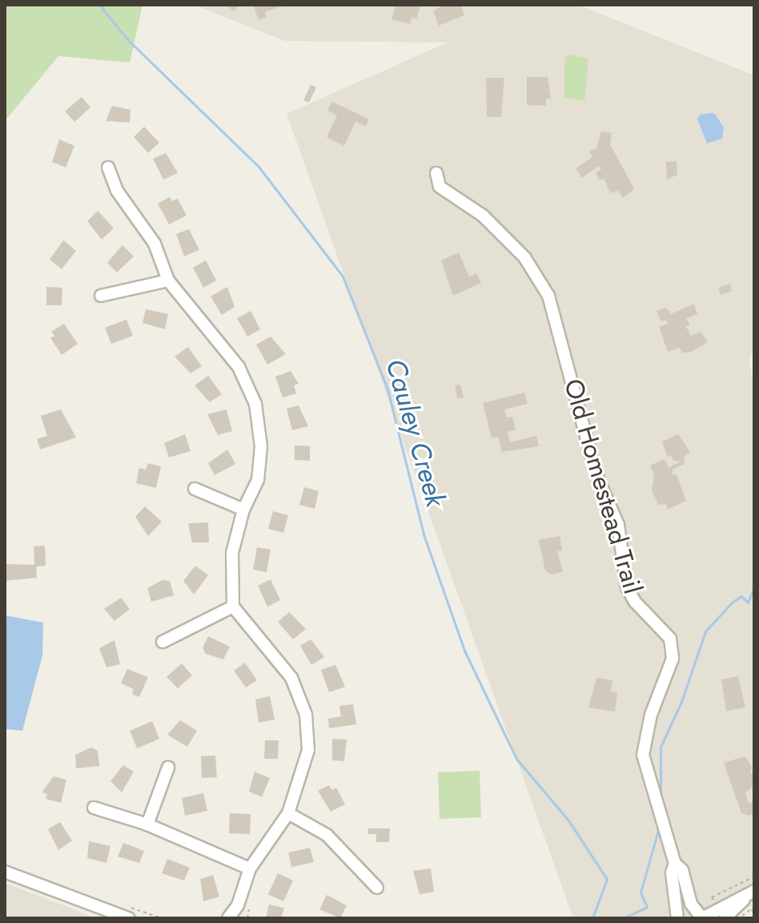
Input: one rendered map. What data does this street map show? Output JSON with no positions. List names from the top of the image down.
{
  "streets": {
    "street": ["Old Homestead Trail"]
  },
  "water": ["Cauley Creek"]
}
